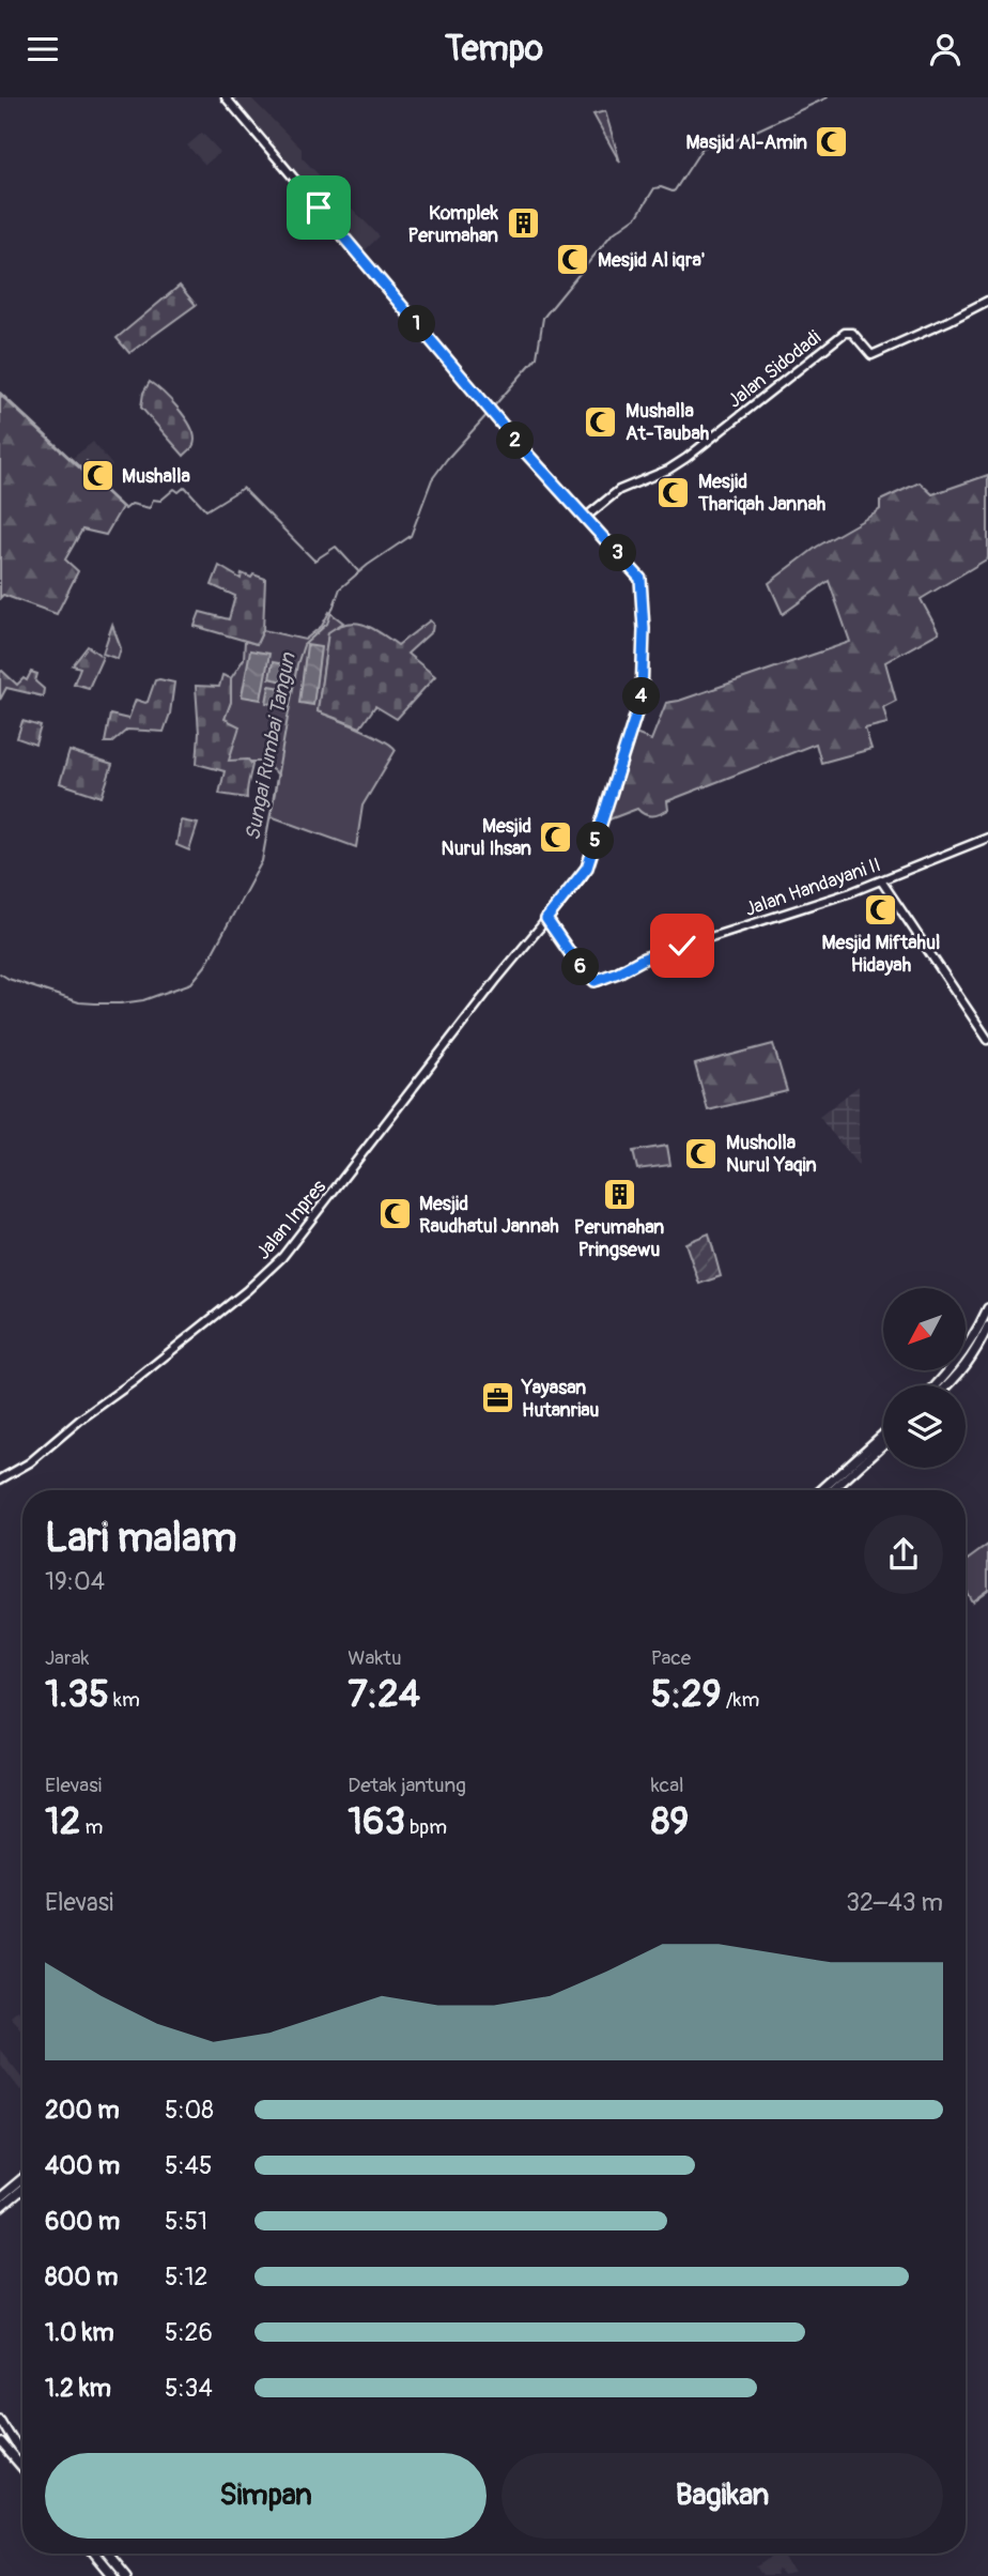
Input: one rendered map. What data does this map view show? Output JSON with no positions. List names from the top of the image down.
{
  "streets": {
    "main road": ["Jalan Sidodadi", "Jalan Handayani II", "Jalan Inpres"]
  },
  "crossings": [
    ["Jalan Sidodadi", "Jalan Inpres"],
    ["Jalan Handayani II", "Jalan Inpres"]
  ],
  "water": ["Sungai Rumbai Tangun"],
  "places": {
    "mosque": [
      "Masjid Al-Amin",
      "Mesjid Al iqra'",
      "Mushalla At-Taubah",
      "Mushalla",
      "Mesjid Thariqah Jannah",
      "Mesjid Nurul Ihsan",
      "Mesjid Miftahul Hidayah",
      "Musholla Nurul Yaqin",
      "Mesjid Raudhatul Jannah"
    ],
    "building": ["Komplek Perumahan", "Perumahan Pringsewu"],
    "office": ["Yayasan Hutanriau"]
  },
  "north": "bottom left",
  "page": {
    "header": "Tempo",
    "pins": [
      "1",
      "2",
      "3",
      "4",
      "5",
      "6"
    ],
    "heading": ["Lari malam", "19:04"],
    "stats": [
      ["Jarak", "1.35 km"],
      ["Waktu", "7:24"],
      ["Pace", "5:29 /km"],
      ["Elevasi", "12 m"],
      ["Detak jantung", "163 bpm"],
      ["kcal", "89"]
    ],
    "chart": ["Elevasi", "32–43 m"],
    "list": [
      {
        "name": "200 m",
        "note": "5:08"
      },
      {
        "name": "400 m",
        "note": "5:45"
      },
      {
        "name": "600 m",
        "note": "5:51"
      },
      {
        "name": "800 m",
        "note": "5:12"
      },
      {
        "name": "1.0 km",
        "note": "5:26"
      },
      {
        "name": "1.2 km",
        "note": "5:34"
      }
    ],
    "buttons": ["Simpan", "Bagikan"]
  }
}
